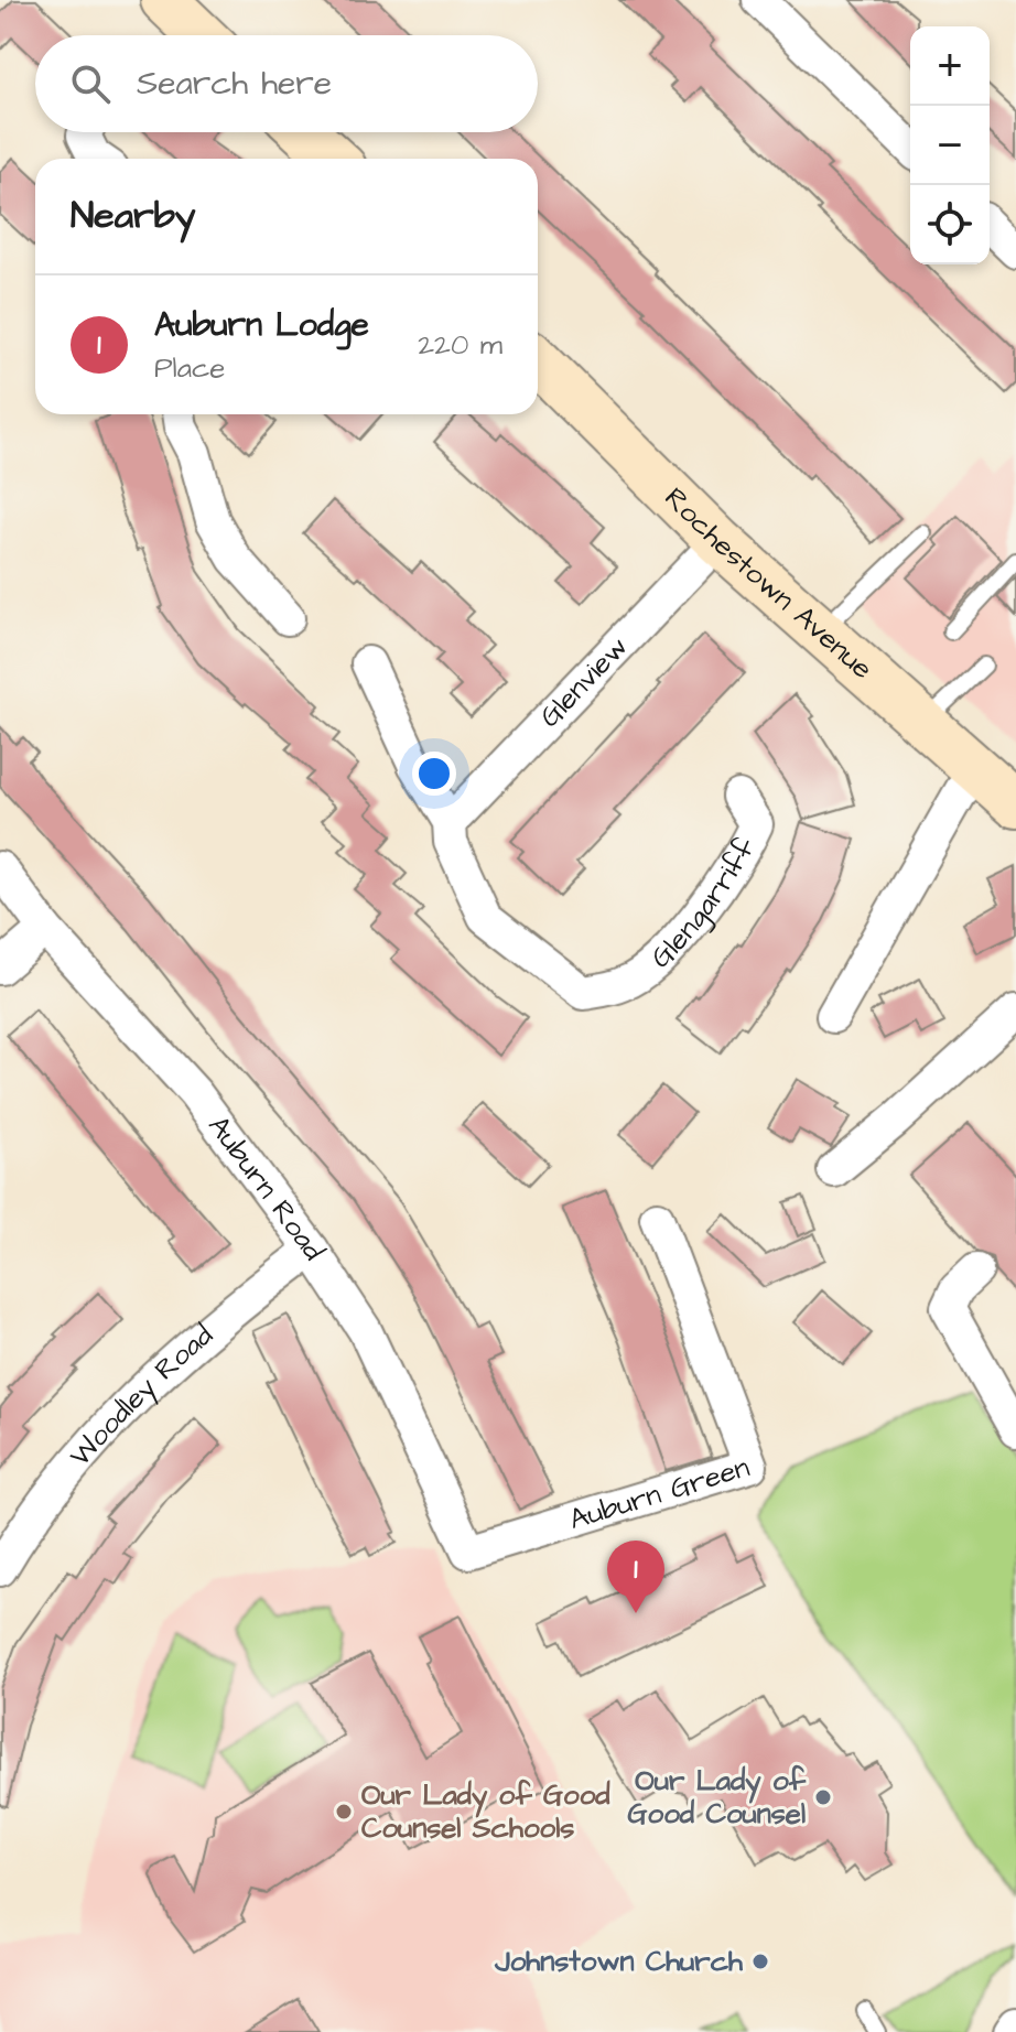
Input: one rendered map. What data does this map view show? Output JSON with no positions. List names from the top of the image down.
{
  "streets": {
    "main road": ["Rochestown Avenue"],
    "street": [
      "Glenview",
      "Glengarriff",
      "Auburn Road",
      "Woodley Road",
      "Auburn Green"
    ]
  },
  "crossings": [
    ["Rochestown Avenue", "Glenview"],
    ["Glenview", "Glengarriff"],
    ["Auburn Road", "Woodley Road"],
    ["Auburn Road", "Auburn Green"]
  ],
  "places": ["Our Lady of Good Counsel", "Our Lady of Good Counsel Schools", "Johnstown Church"],
  "page": {
    "map_buttons": ["+", "−"],
    "search": "Search here",
    "heading": "Nearby",
    "list": [
      {
        "mark": "1",
        "name": "Auburn Lodge",
        "note": "Place",
        "value": "220 m"
      }
    ],
    "pins": "1"
  }
}
